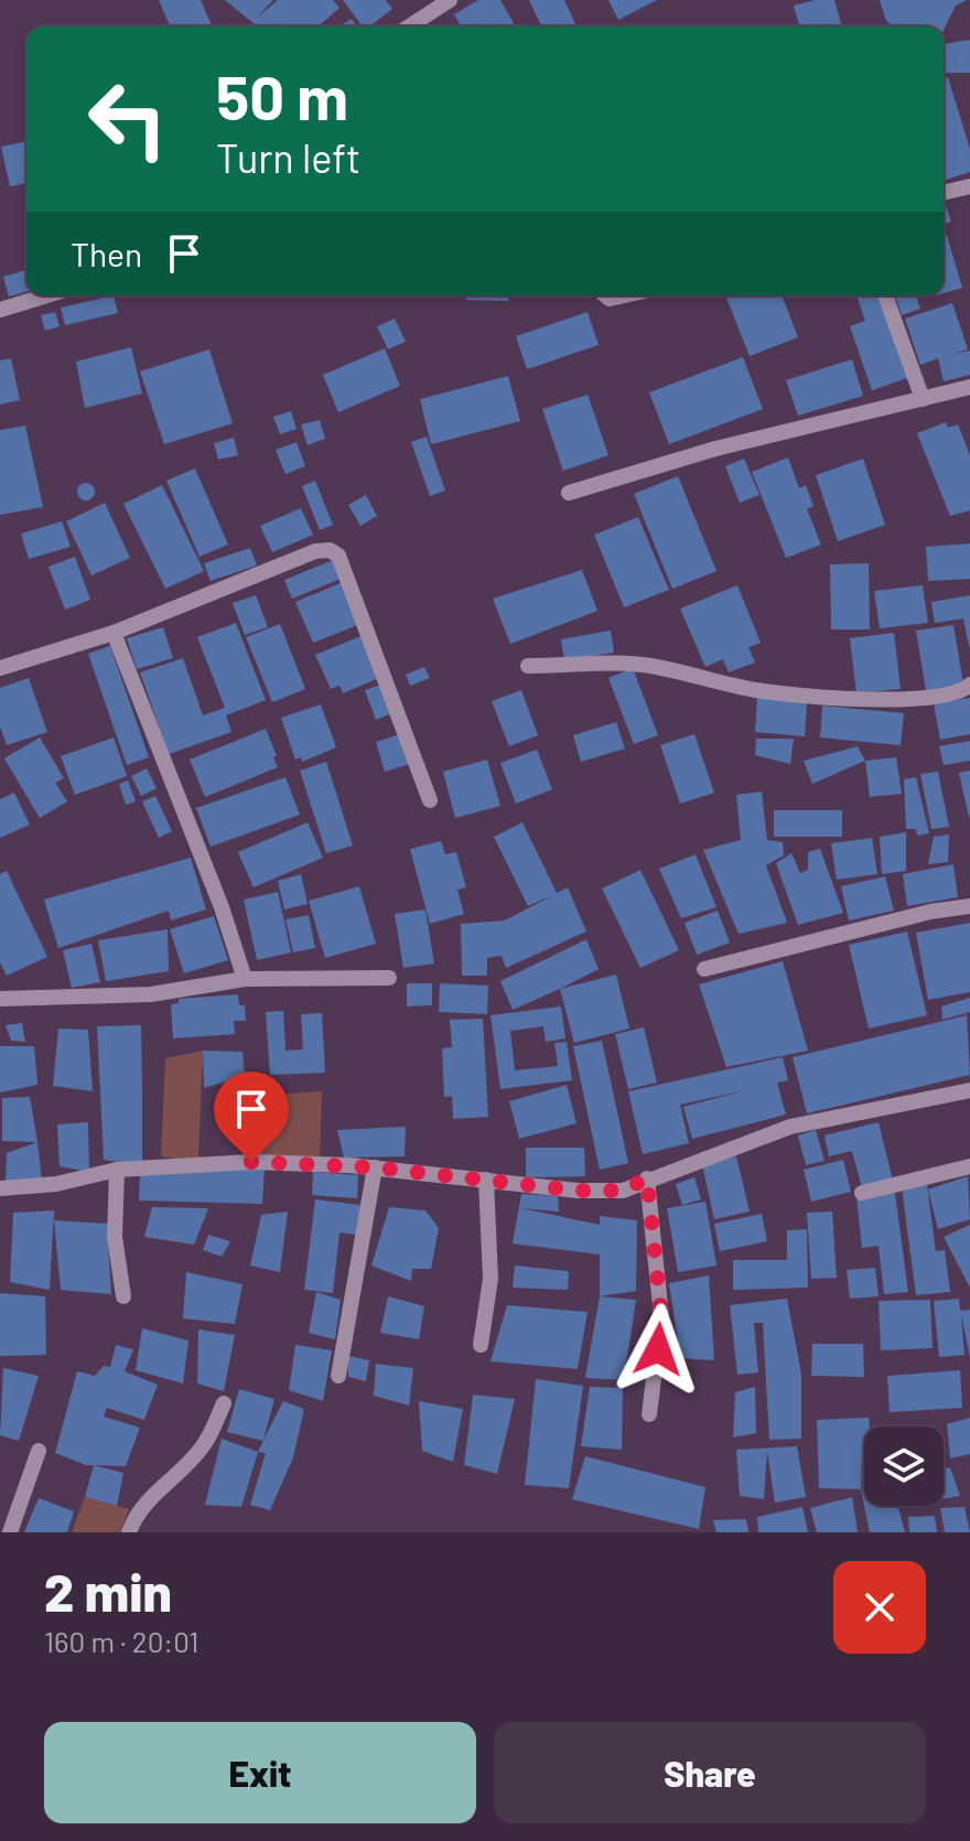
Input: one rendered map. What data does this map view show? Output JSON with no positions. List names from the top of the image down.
{
  "page": {
    "turn": ["50 m", "Turn left"],
    "then": "Then",
    "heading": ["2 min", "160 m · 20:01"],
    "buttons": ["Exit", "Share"]
  }
}
